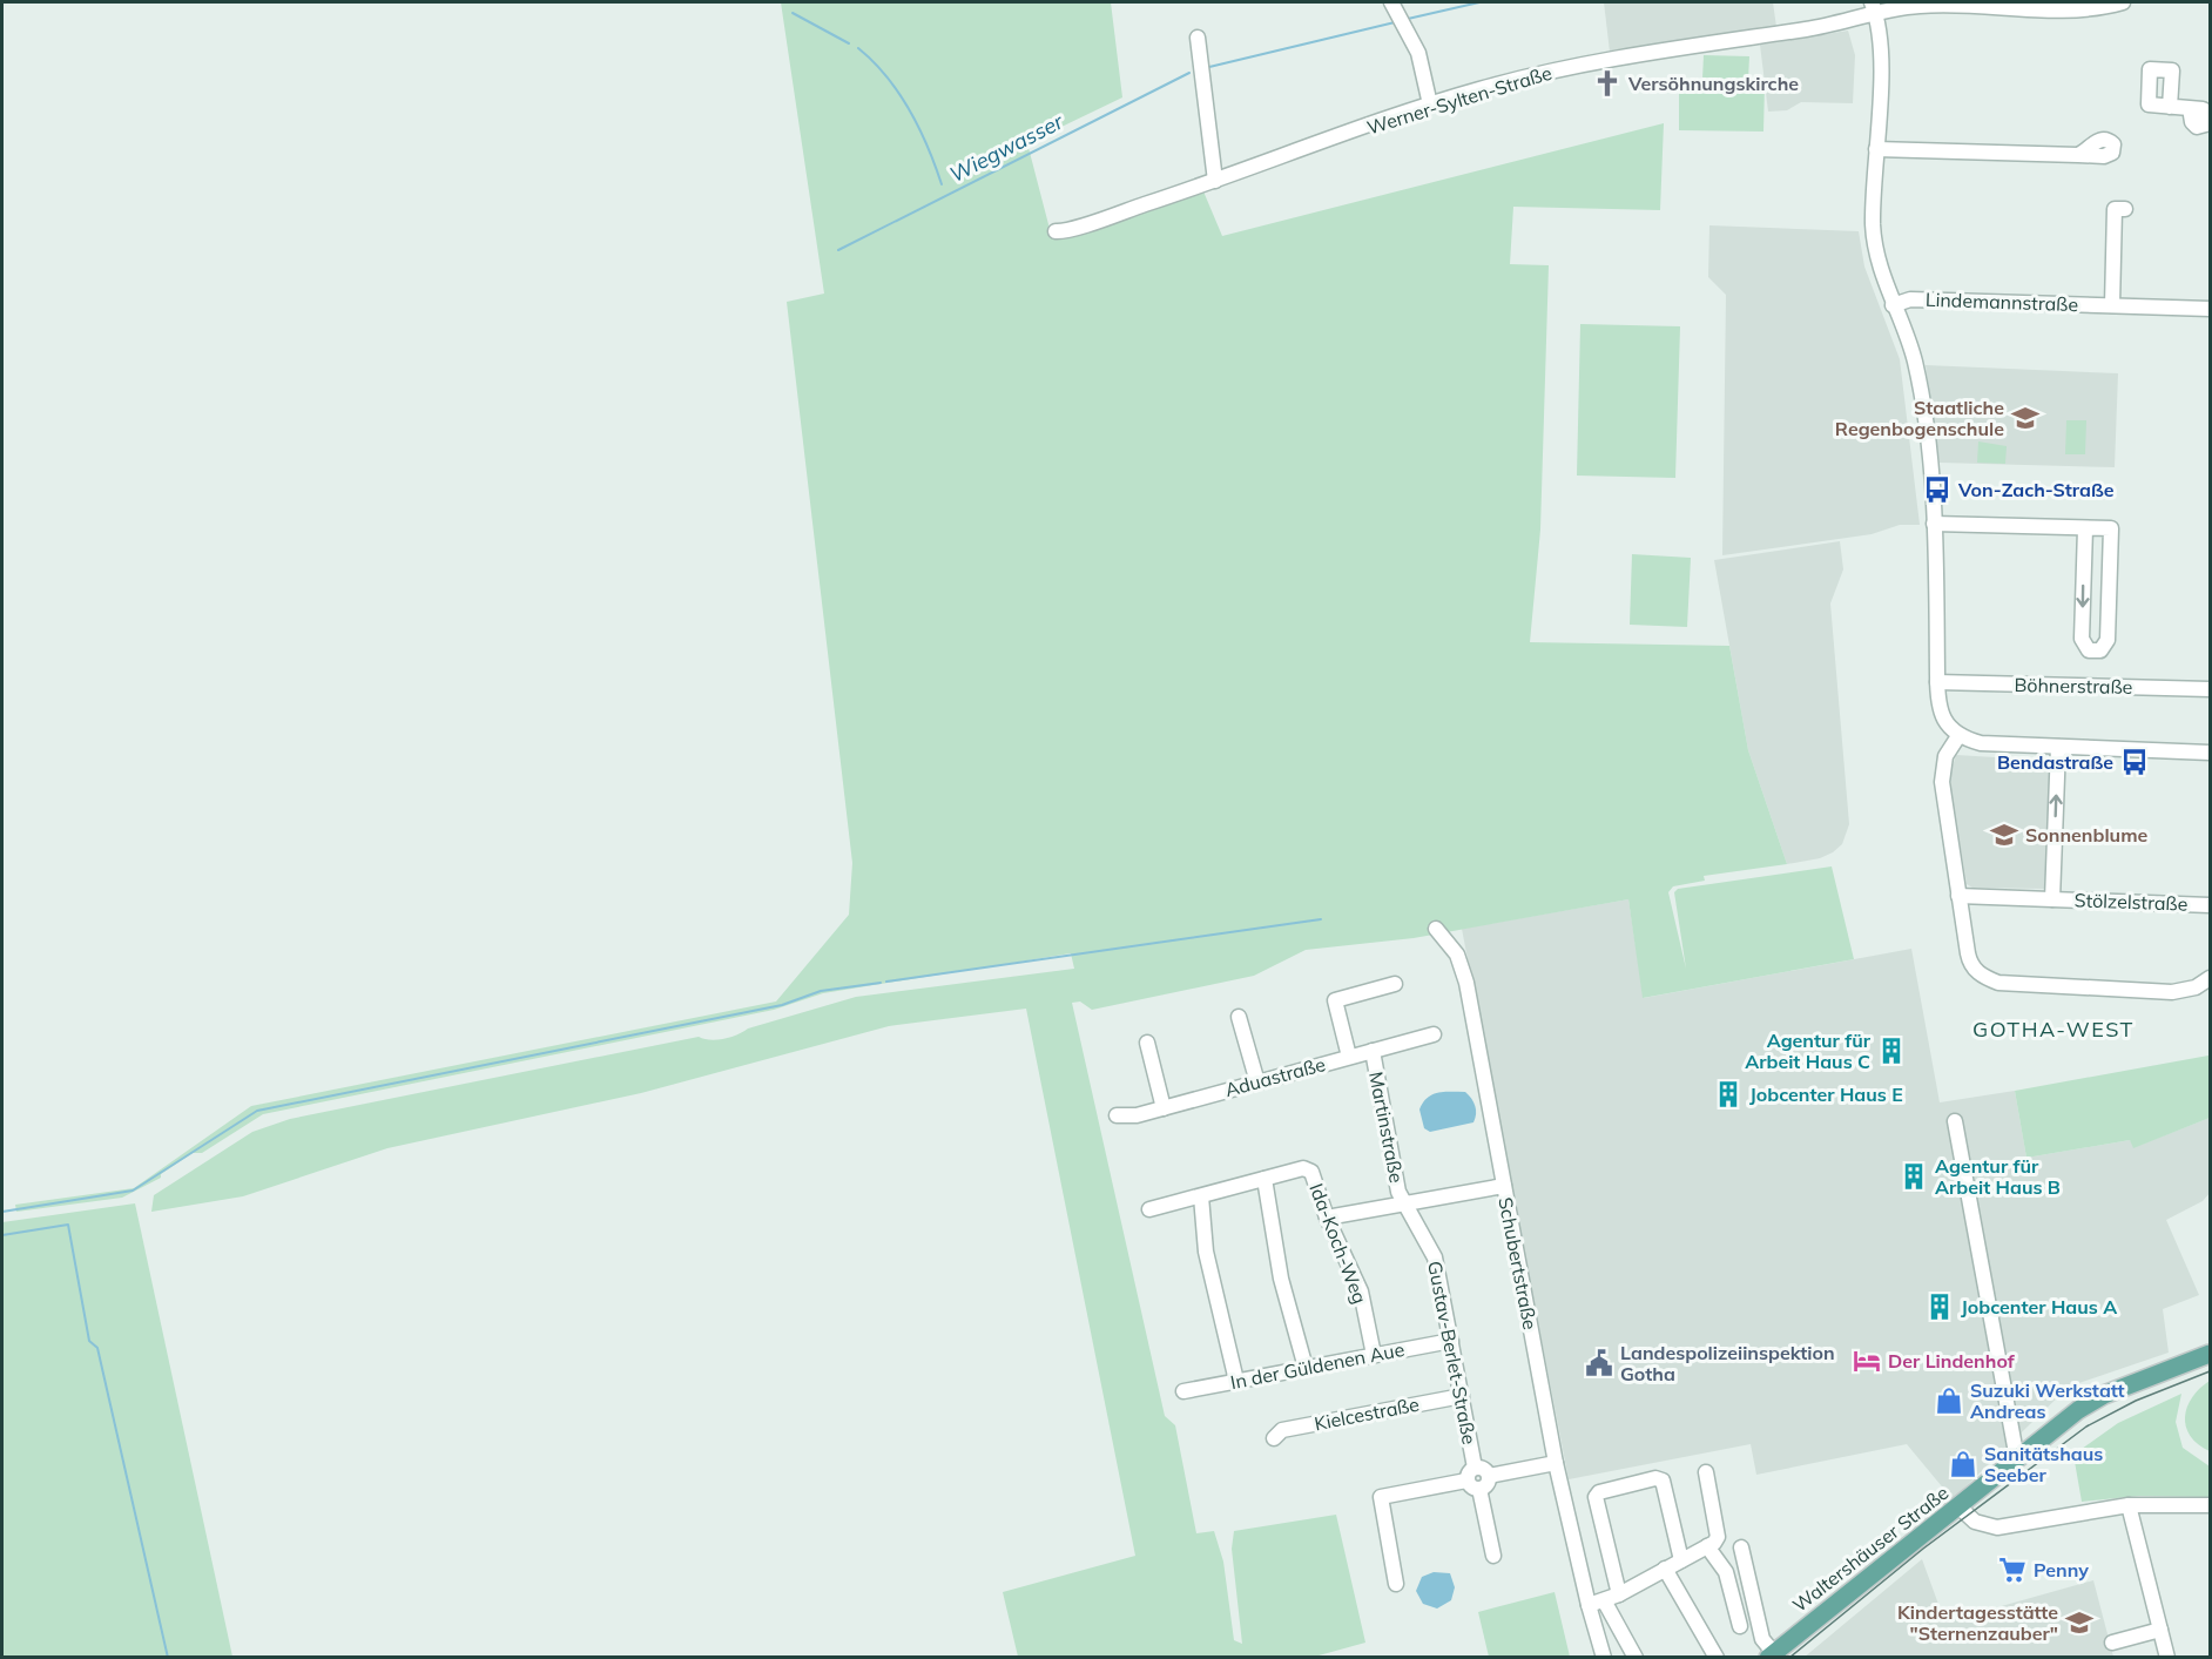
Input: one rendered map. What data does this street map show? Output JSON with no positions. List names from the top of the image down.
{
  "streets": {
    "main road": ["Waltershäuser Straße"],
    "street": [
      "Werner-Sylten-Straße",
      "Lindemannstraße",
      "Böhnerstraße",
      "Stölzelstraße",
      "Aduastraße",
      "Martinstraße",
      "Ida-Koch-Weg",
      "Schubertstraße",
      "Gustav-Berlet-Straße",
      "In der Güldenen Aue",
      "Kielcestraße"
    ]
  },
  "crossings": [
    ["Aduastraße", "Martinstraße"],
    ["Martinstraße", "Gustav-Berlet-Straße"],
    ["Ida-Koch-Weg", "In der Güldenen Aue"],
    ["Gustav-Berlet-Straße", "In der Güldenen Aue"],
    ["Gustav-Berlet-Straße", "Kielcestraße"]
  ],
  "districts": ["GOTHA-WEST"],
  "water": ["Wiegwasser"],
  "places": {
    "church": ["Versöhnungskirche"],
    "school or university": ["Staatliche Regenbogenschule", "Sonnenblume", "Kindertagesstätte \"Sternenzauber\""],
    "bus stop": ["Von-Zach-Straße", "Bendastraße"],
    "building": [
      "Agentur für Arbeit Haus C",
      "Jobcenter Haus E",
      "Agentur für Arbeit Haus B",
      "Jobcenter Haus A"
    ],
    "hotel": ["Der Lindenhof"],
    "public building": ["Landespolizeiinspektion Gotha"],
    "shop": ["Suzuki Werkstatt Andreas", "Sanitätshaus Seeber"],
    "supermarket": ["Penny"]
  }
}
